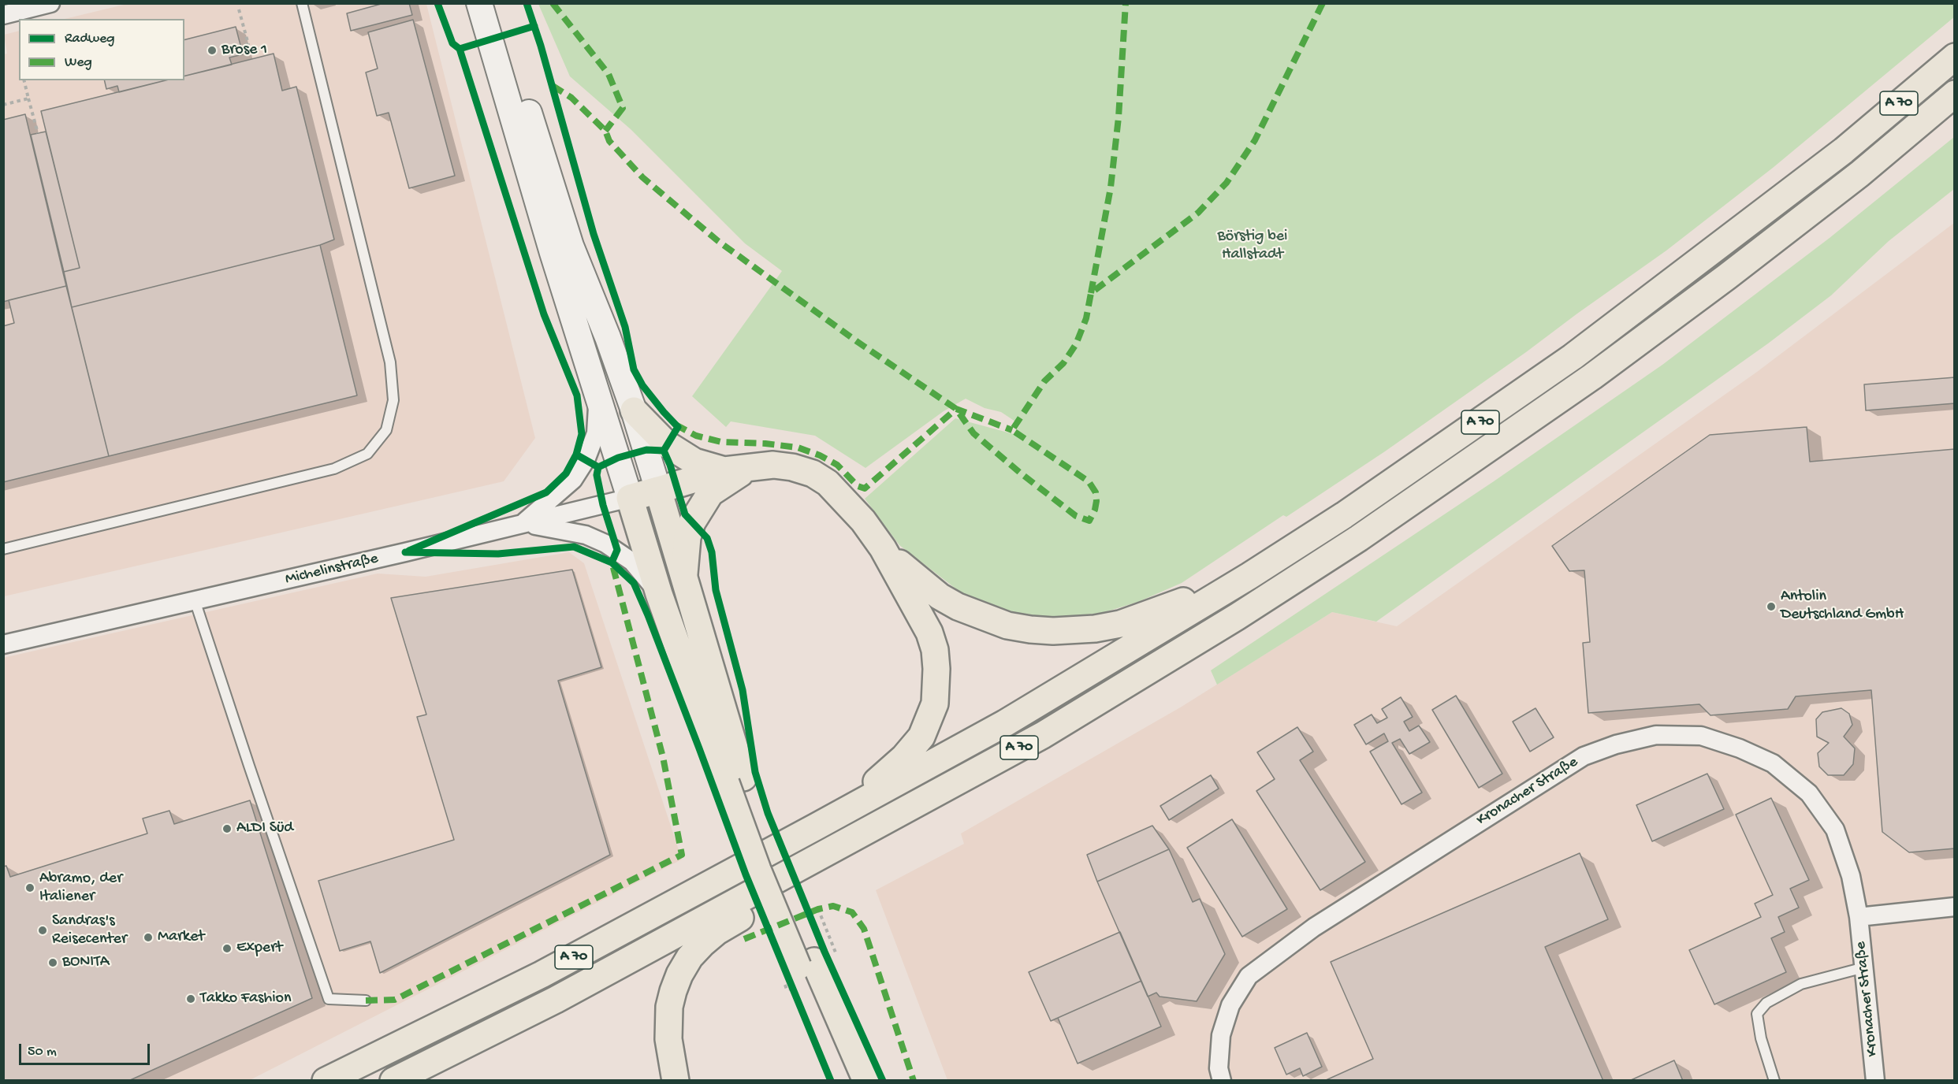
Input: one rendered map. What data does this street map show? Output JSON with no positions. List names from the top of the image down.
{
  "streets": {
    "main road": ["A 70", "Michelinstraße"],
    "street": ["Kronacher Straße"]
  },
  "parks": ["Börstig bei Hallstadt"],
  "places": [
    "Brose 1",
    "Antolin Deutschland GmbH",
    "ALDI Süd",
    "Abramo, der Italiener",
    "Sandras's Reisecenter",
    "Market",
    "Expert",
    "BONITA",
    "Takko Fashion"
  ],
  "legend": ["Radweg", "Weg"],
  "scale_bar": "50 m"
}
